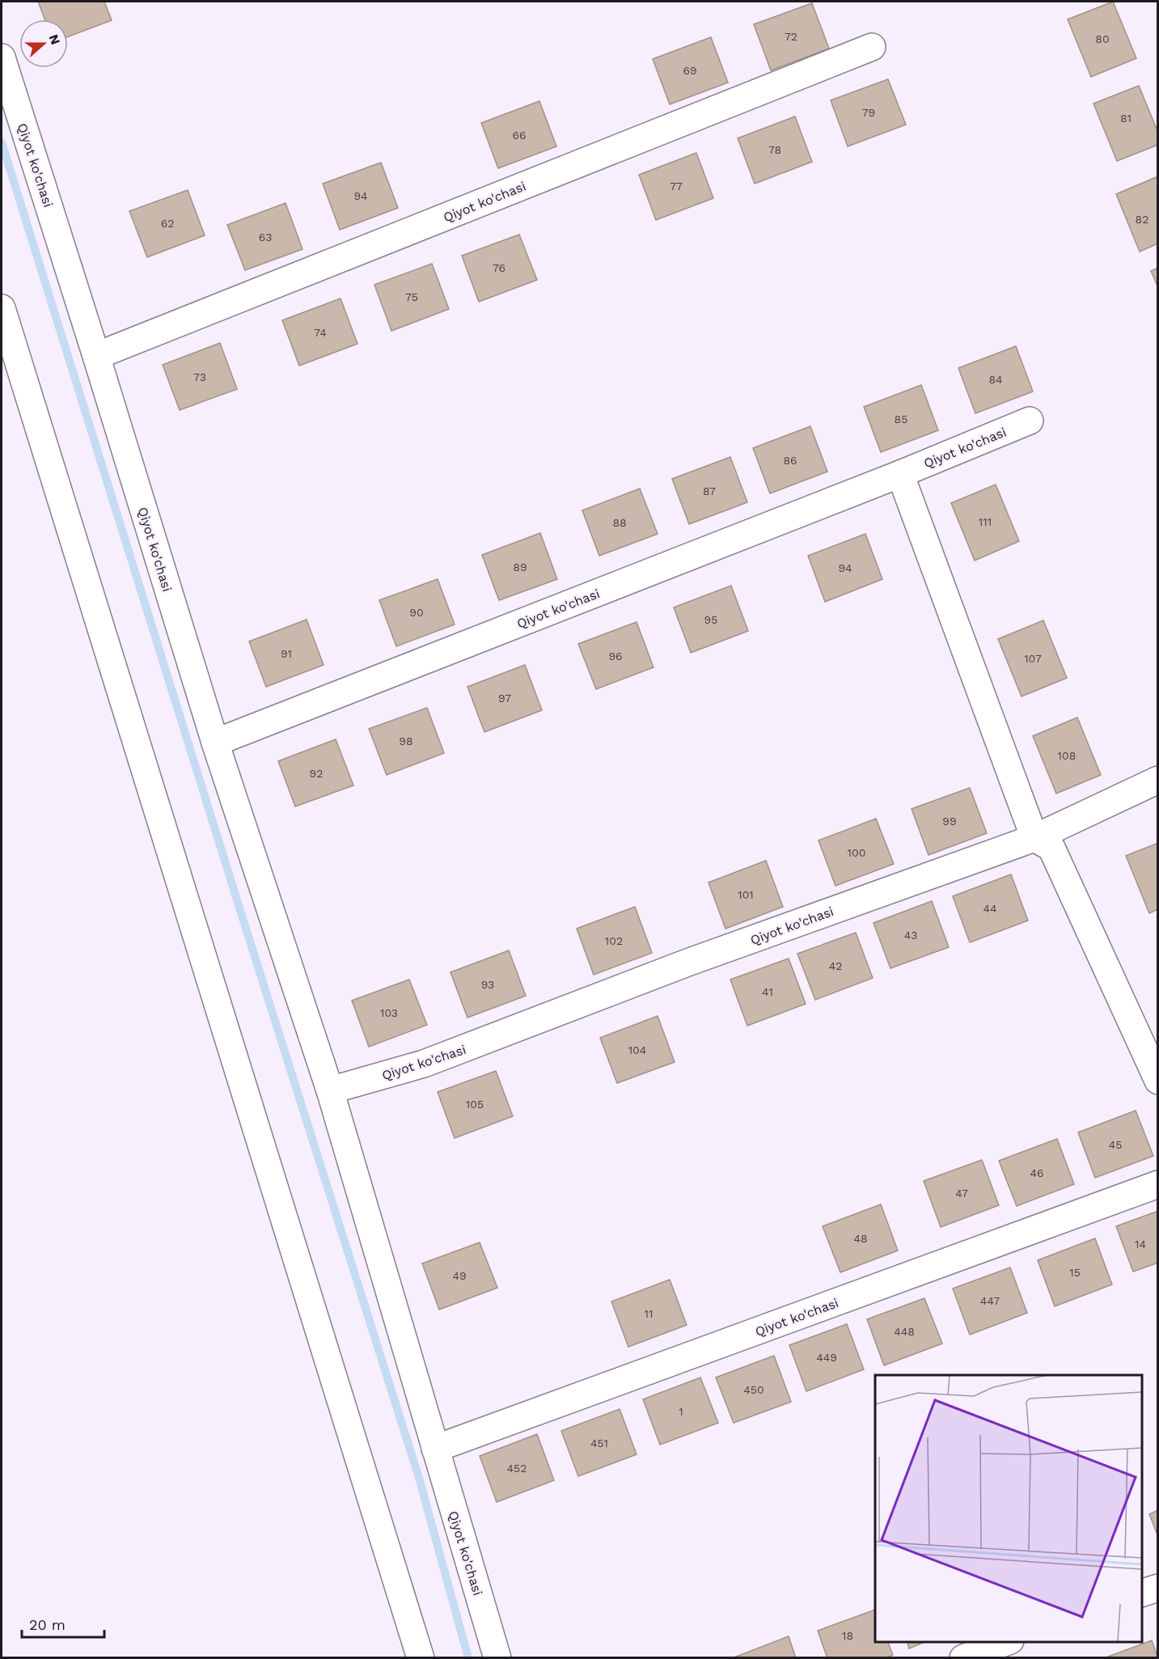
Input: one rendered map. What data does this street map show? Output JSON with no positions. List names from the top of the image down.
{
  "streets": {
    "street": ["Qiyot ko'chasi"]
  },
  "house_numbers": [
    "72",
    "80",
    "69",
    "79",
    "81",
    "66",
    "78",
    "77",
    "94",
    "82",
    "62",
    "63",
    "76",
    "75",
    "74",
    "73",
    "84",
    "85",
    "86",
    "87",
    "111",
    "88",
    "89",
    "94",
    "90",
    "95",
    "91",
    "96",
    "107",
    "97",
    "98",
    "108",
    "92",
    "99",
    "100",
    "101",
    "44",
    "43",
    "102",
    "42",
    "93",
    "41",
    "103",
    "104",
    "105",
    "45",
    "46",
    "47",
    "48",
    "14",
    "15",
    "49",
    "447",
    "11",
    "448",
    "449",
    "450",
    "1",
    "451",
    "452",
    "18"
  ],
  "scale_bar": "20 m",
  "north": "right"
}
